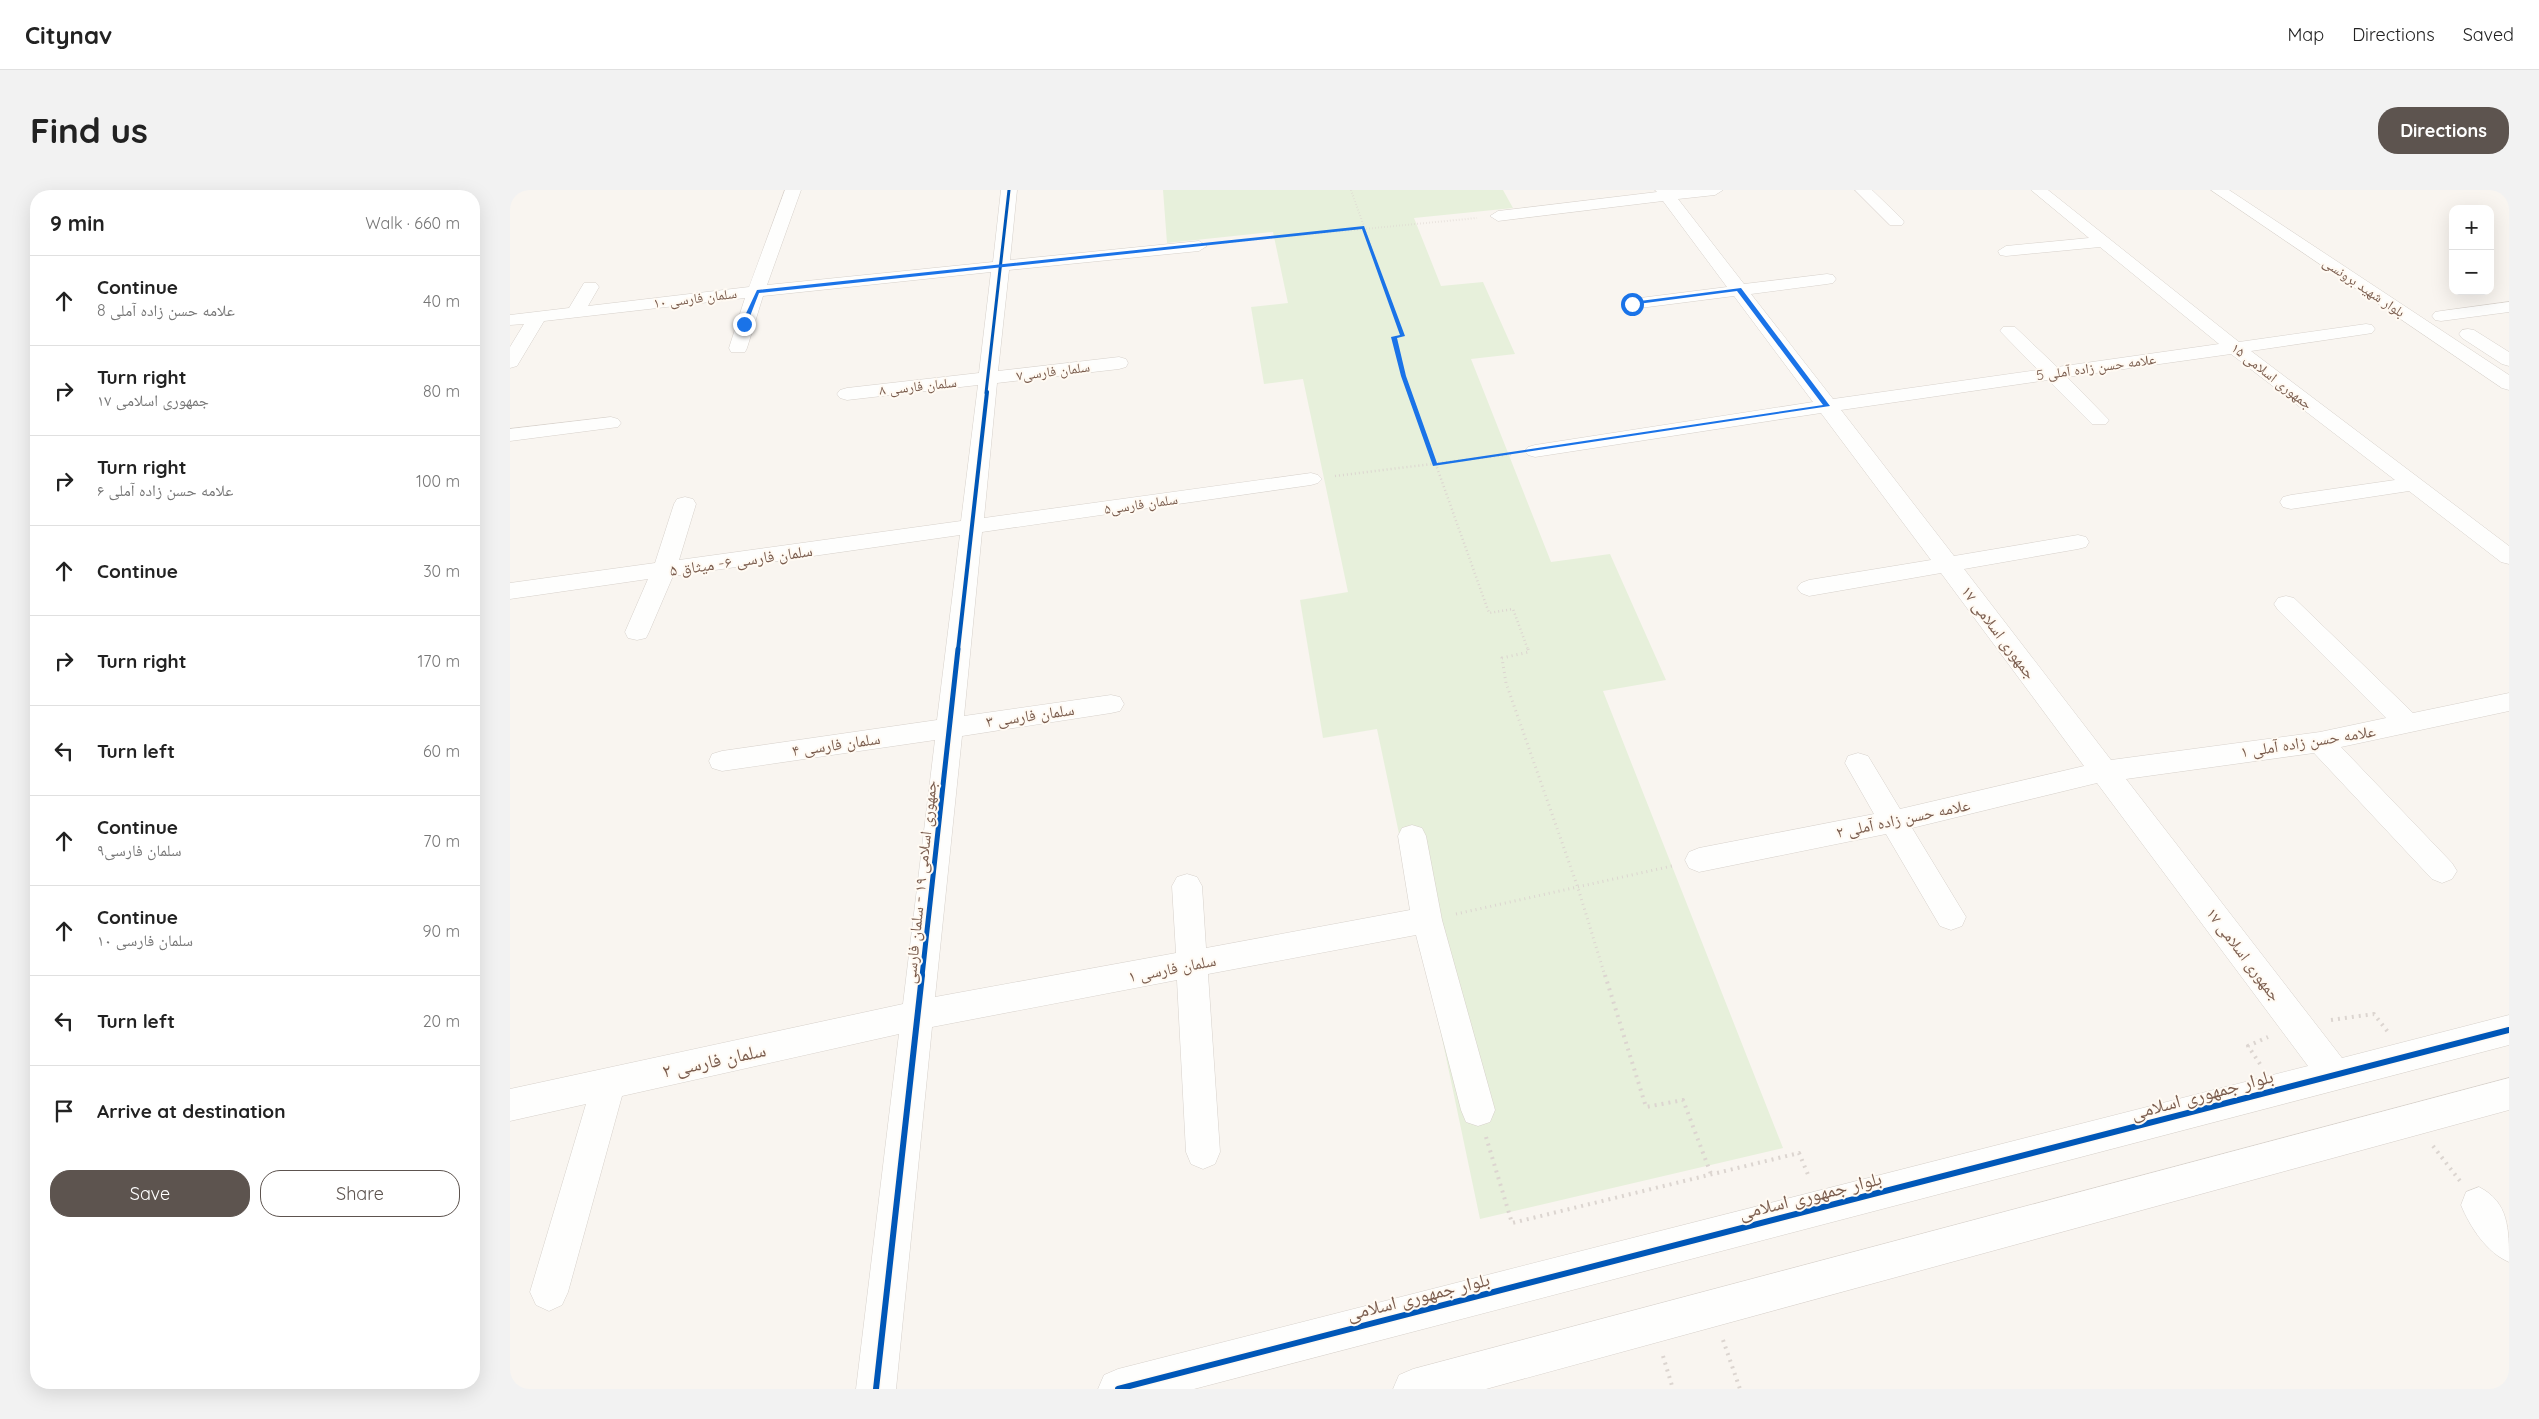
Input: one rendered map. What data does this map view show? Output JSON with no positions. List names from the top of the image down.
{
  "streets": {
    "street": [
      "بلوار شهید برونسی",
      "سلمان فارسی ۱۰",
      "علامه حسن زاده آملی 5",
      "سلمان فارسی۷",
      "جمهوری اسلامی ۱۵",
      "سلمان فارسی ۸",
      "سلمان فارسی۵",
      "سلمان فارسی ۶- میثاق ۵",
      "جمهوری اسلامی ۱۷",
      "سلمان فارسی ۳",
      "علامه حسن زاده آملی ۱",
      "سلمان فارسی ۴",
      "علامه حسن زاده آملی ۲",
      "جمهوری اسلامی ۱۹ - سلمان فارسی",
      "سلمان فارسی ۱",
      "سلمان فارسی ۲",
      "بلوار جمهوری اسلامی"
    ]
  },
  "crossings": [
    ["سلمان فارسی ۱۰", "جمهوری اسلامی ۱۹ - سلمان فارسی"],
    ["علامه حسن زاده آملی 5", "جمهوری اسلامی ۱۵"],
    ["علامه حسن زاده آملی 5", "جمهوری اسلامی ۱۷"],
    ["سلمان فارسی۷", "سلمان فارسی ۸"],
    ["سلمان فارسی۷", "جمهوری اسلامی ۱۹ - سلمان فارسی"],
    ["سلمان فارسی ۸", "جمهوری اسلامی ۱۹ - سلمان فارسی"],
    ["سلمان فارسی۵", "سلمان فارسی ۶- میثاق ۵"],
    ["سلمان فارسی۵", "جمهوری اسلامی ۱۹ - سلمان فارسی"],
    ["سلمان فارسی ۶- میثاق ۵", "جمهوری اسلامی ۱۹ - سلمان فارسی"],
    ["جمهوری اسلامی ۱۷", "علامه حسن زاده آملی ۱"],
    ["جمهوری اسلامی ۱۷", "علامه حسن زاده آملی ۲"],
    ["جمهوری اسلامی ۱۷", "بلوار جمهوری اسلامی"],
    ["سلمان فارسی ۳", "سلمان فارسی ۴"],
    ["سلمان فارسی ۳", "جمهوری اسلامی ۱۹ - سلمان فارسی"],
    ["علامه حسن زاده آملی ۱", "علامه حسن زاده آملی ۲"],
    ["سلمان فارسی ۴", "جمهوری اسلامی ۱۹ - سلمان فارسی"],
    ["جمهوری اسلامی ۱۹ - سلمان فارسی", "سلمان فارسی ۱"],
    ["جمهوری اسلامی ۱۹ - سلمان فارسی", "سلمان فارسی ۲"],
    ["سلمان فارسی ۱", "سلمان فارسی ۲"]
  ],
  "page": {
    "header": "Citynav",
    "nav": ["Map", "Directions", "Saved"],
    "buttons": [
      "Directions",
      ["Save", "Share"]
    ],
    "title": "Find us",
    "heading": ["9 min", "Walk · 660 m"],
    "map_buttons": ["+", "−"],
    "list": [
      ["Continue", "علامه حسن زاده آملی 8", "40 m"],
      ["Turn right", "جمهوری اسلامی ۱۷", "80 m"],
      ["Turn right", "علامه حسن زاده آملی ۶", "100 m"],
      ["Continue", "30 m"],
      ["Turn right", "170 m"],
      ["Turn left", "60 m"],
      ["Continue", "سلمان فارسی۹", "70 m"],
      ["Continue", "سلمان فارسی ۱۰", "90 m"],
      ["Turn left", "20 m"],
      "Arrive at destination"
    ]
  }
}
